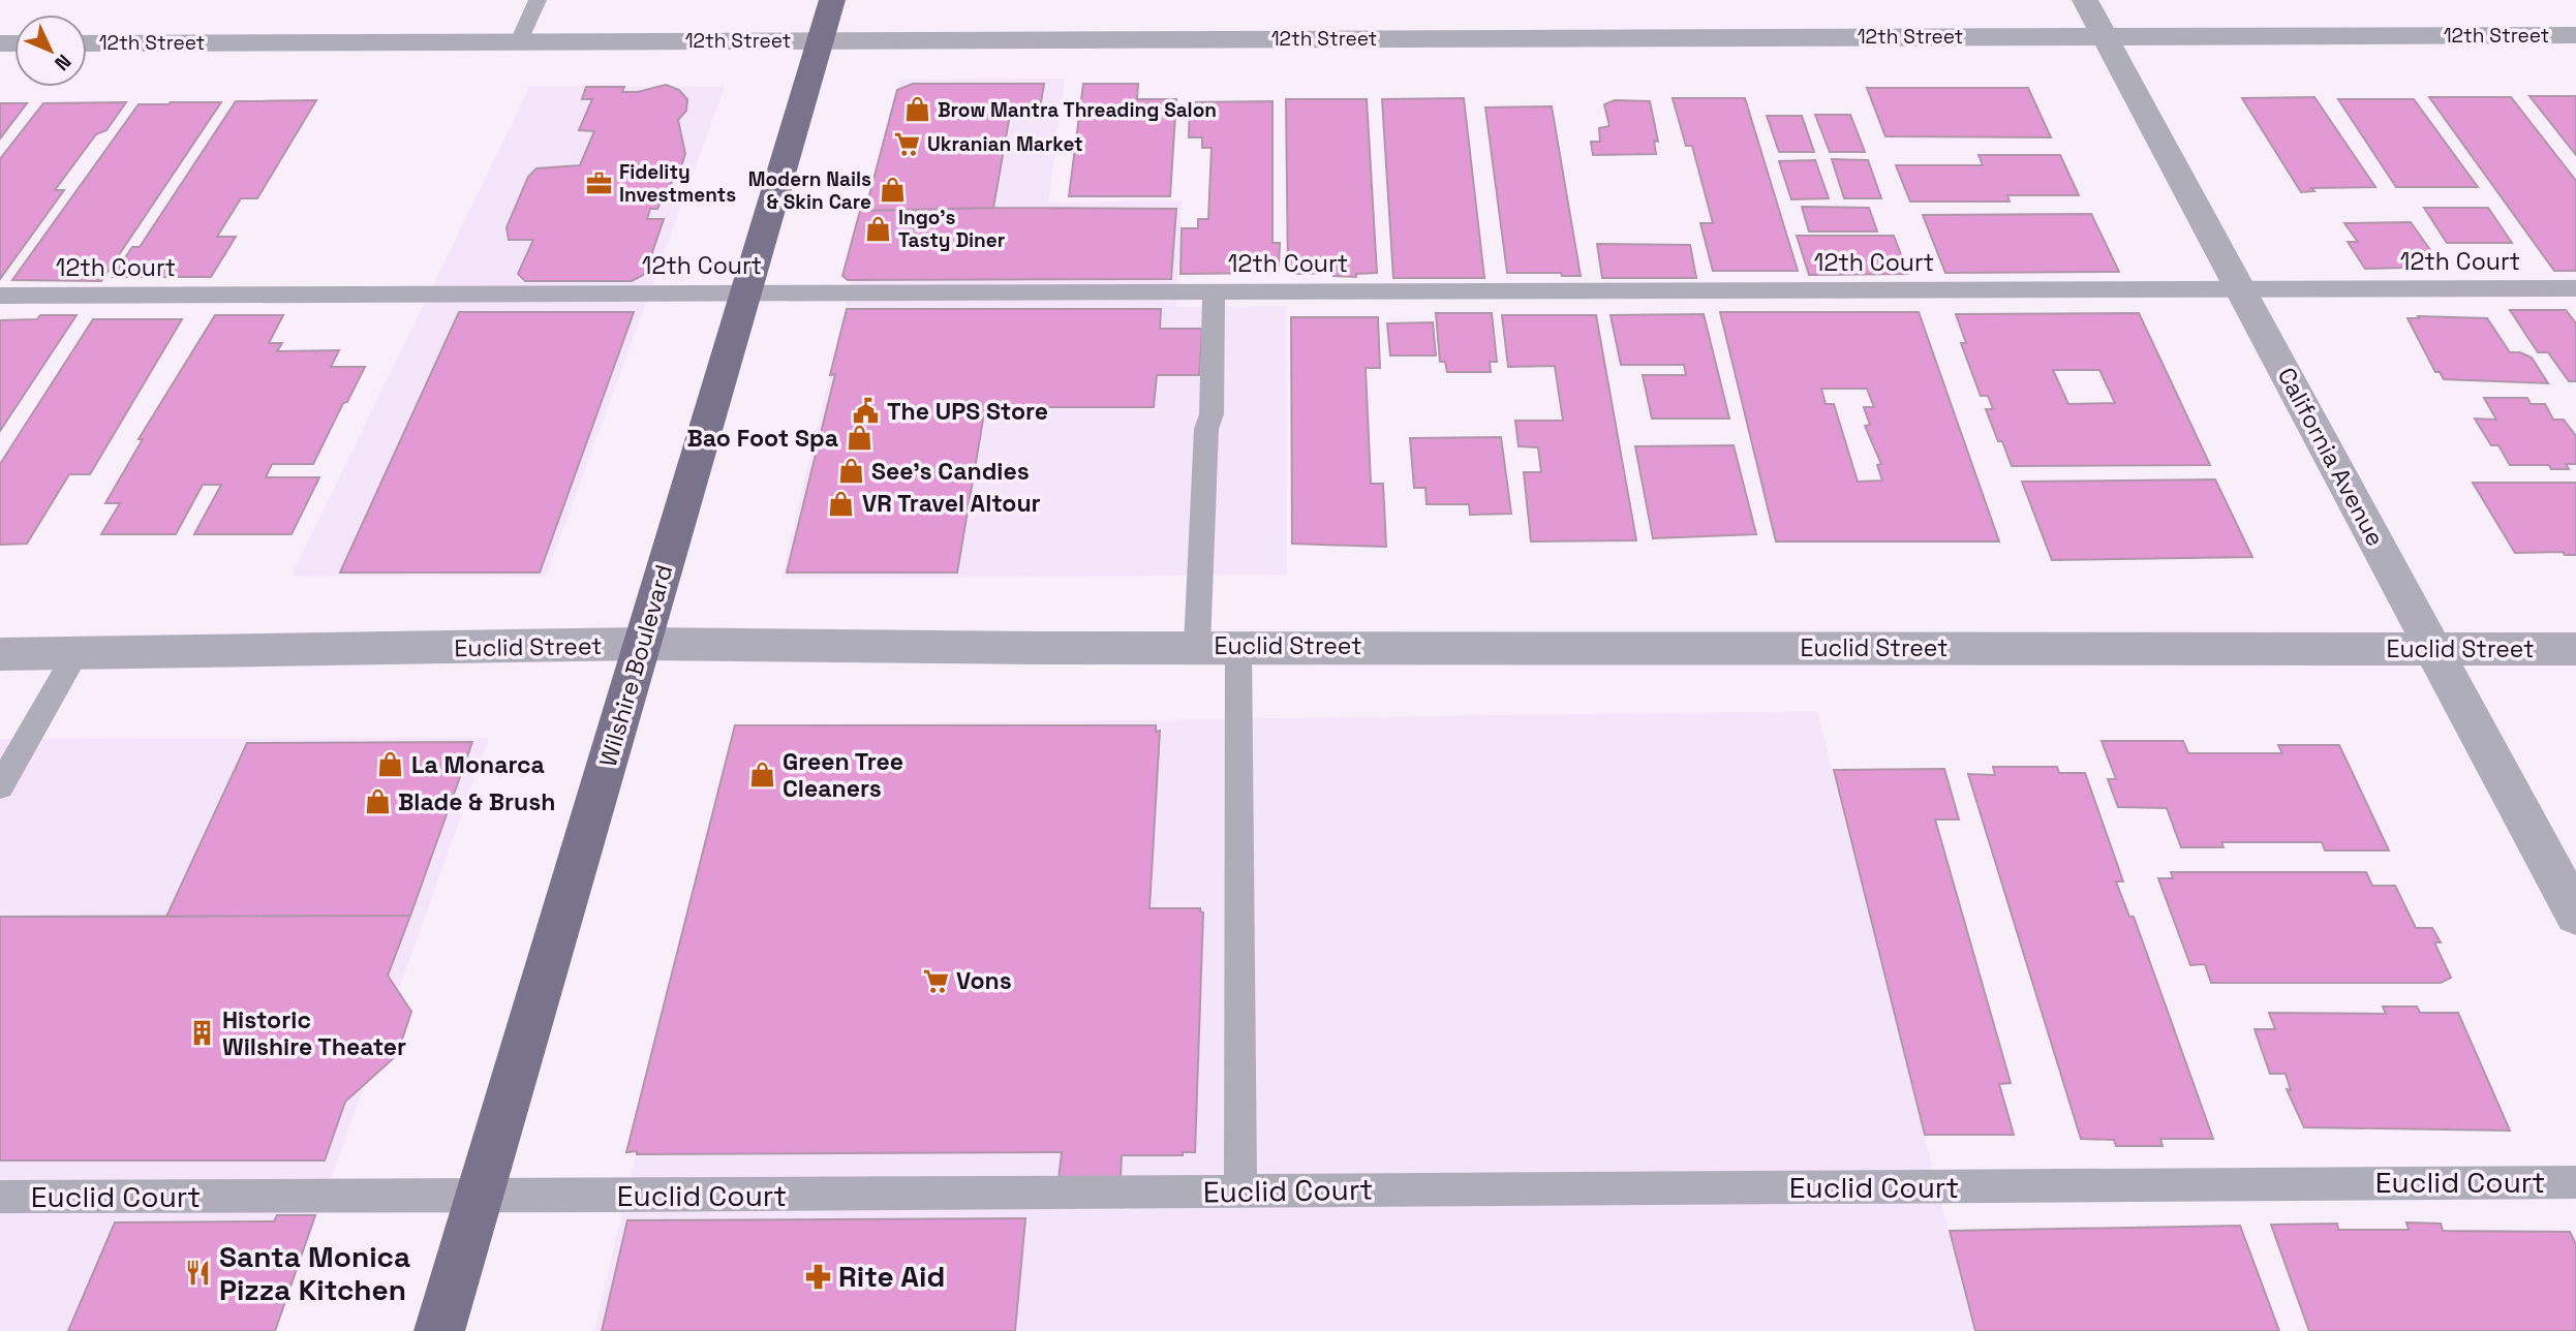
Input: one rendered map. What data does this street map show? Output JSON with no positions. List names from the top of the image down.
{
  "streets": {
    "main road": ["Wilshire Boulevard"],
    "street": ["12th Street", "California Avenue", "Euclid Street"],
    "lane": ["12th Court", "Euclid Court"]
  },
  "crossings": [
    ["12th Street", "California Avenue"],
    ["12th Street", "Wilshire Boulevard"],
    ["12th Court", "California Avenue"],
    ["12th Court", "Wilshire Boulevard"],
    ["California Avenue", "Euclid Street"],
    ["Euclid Street", "Wilshire Boulevard"],
    ["Wilshire Boulevard", "Euclid Court"]
  ],
  "places": {
    "shop": [
      "Brow Mantra Threading Salon",
      "Modern Nails & Skin Care",
      "Ingo's Tasty Diner",
      "Bao Foot Spa",
      "See's Candies",
      "VR Travel Altour",
      "La Monarca",
      "Green Tree Cleaners",
      "Blade & Brush"
    ],
    "supermarket": ["Ukranian Market", "Vons"],
    "office": ["Fidelity Investments"],
    "public building": ["The UPS Store"],
    "building": ["Historic Wilshire Theater"],
    "restaurant": ["Santa Monica Pizza Kitchen"],
    "pharmacy": ["Rite Aid"]
  },
  "north": "bottom right"
}
